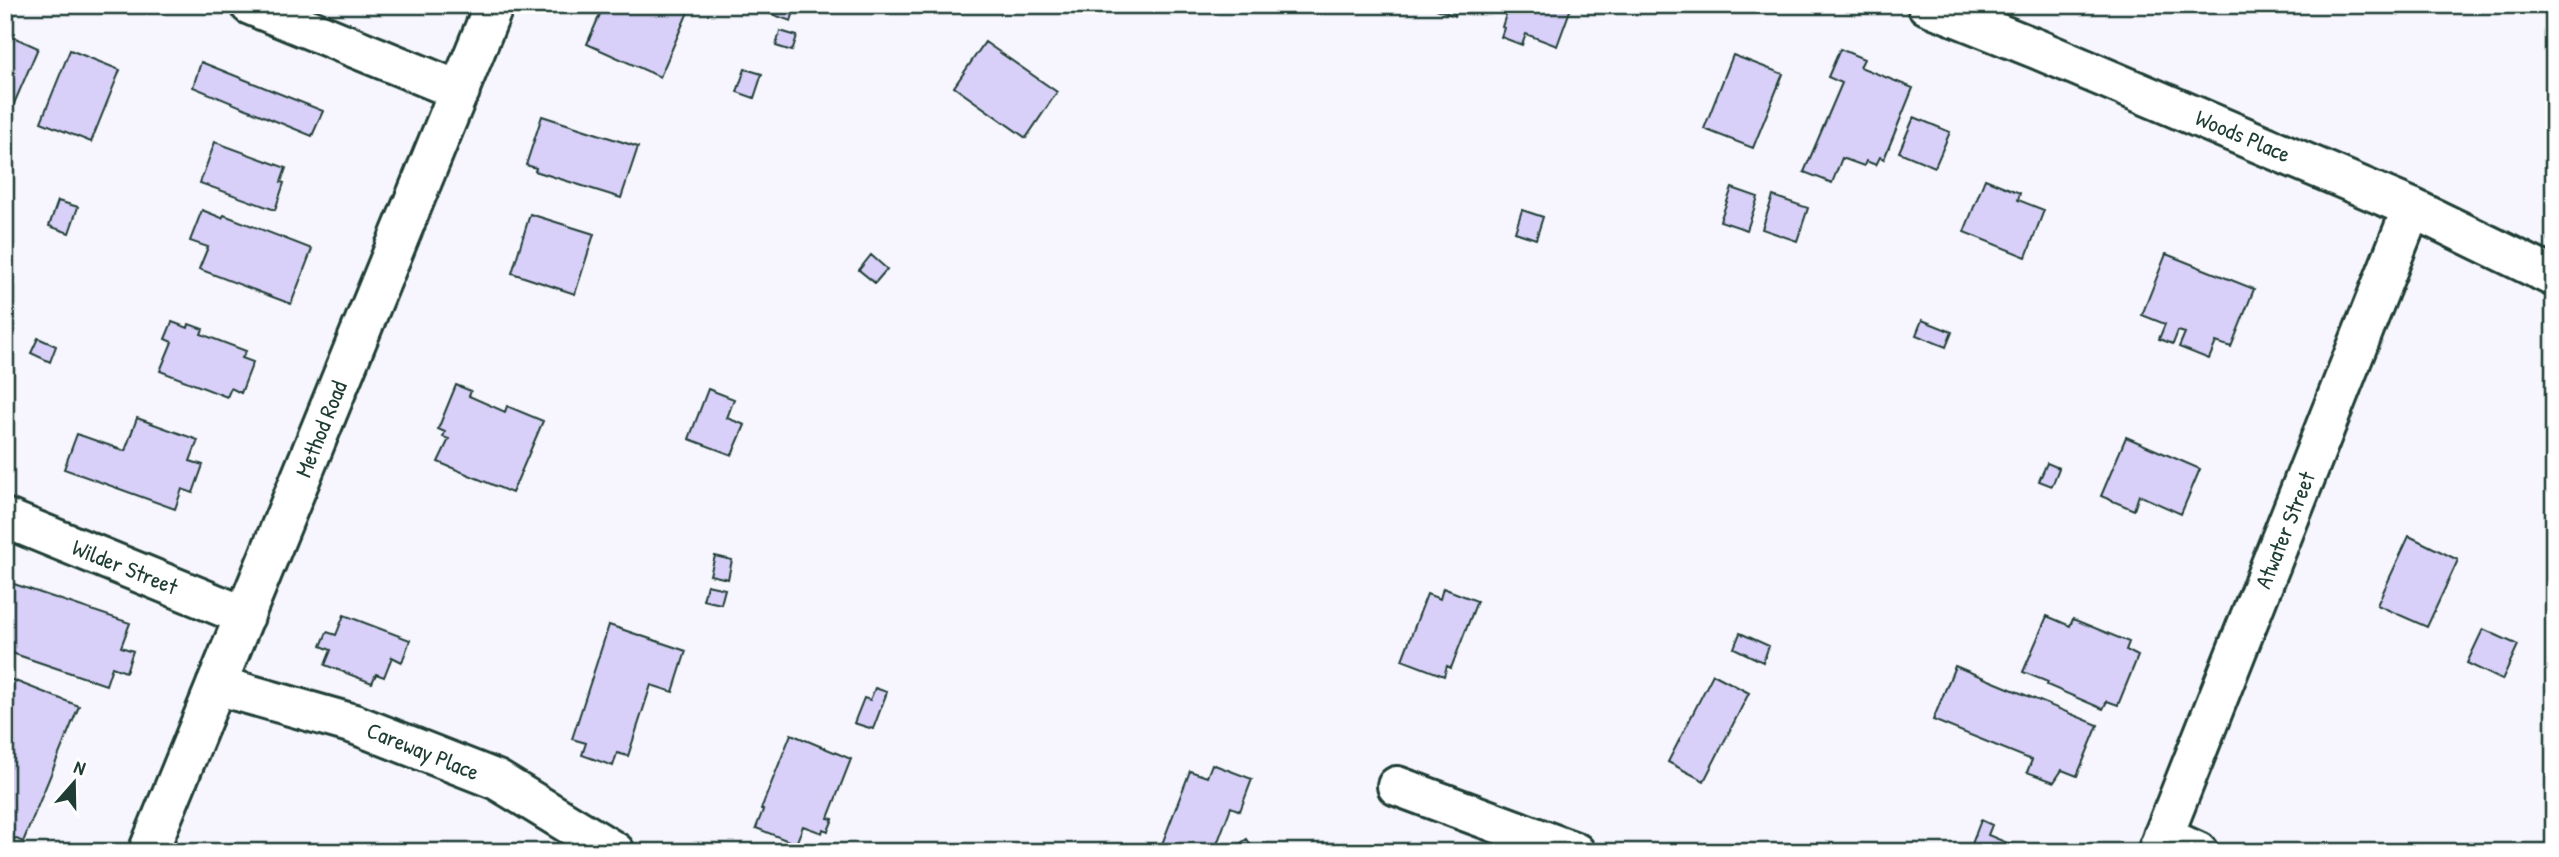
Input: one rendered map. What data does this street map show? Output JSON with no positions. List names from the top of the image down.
{
  "streets": {
    "street": [
      "Woods Place",
      "Method Road",
      "Atwater Street",
      "Wilder Street",
      "Careway Place"
    ]
  },
  "crossings": [
    ["Woods Place", "Atwater Street"],
    ["Method Road", "Wilder Street"],
    ["Method Road", "Careway Place"]
  ],
  "north": "top"
}
